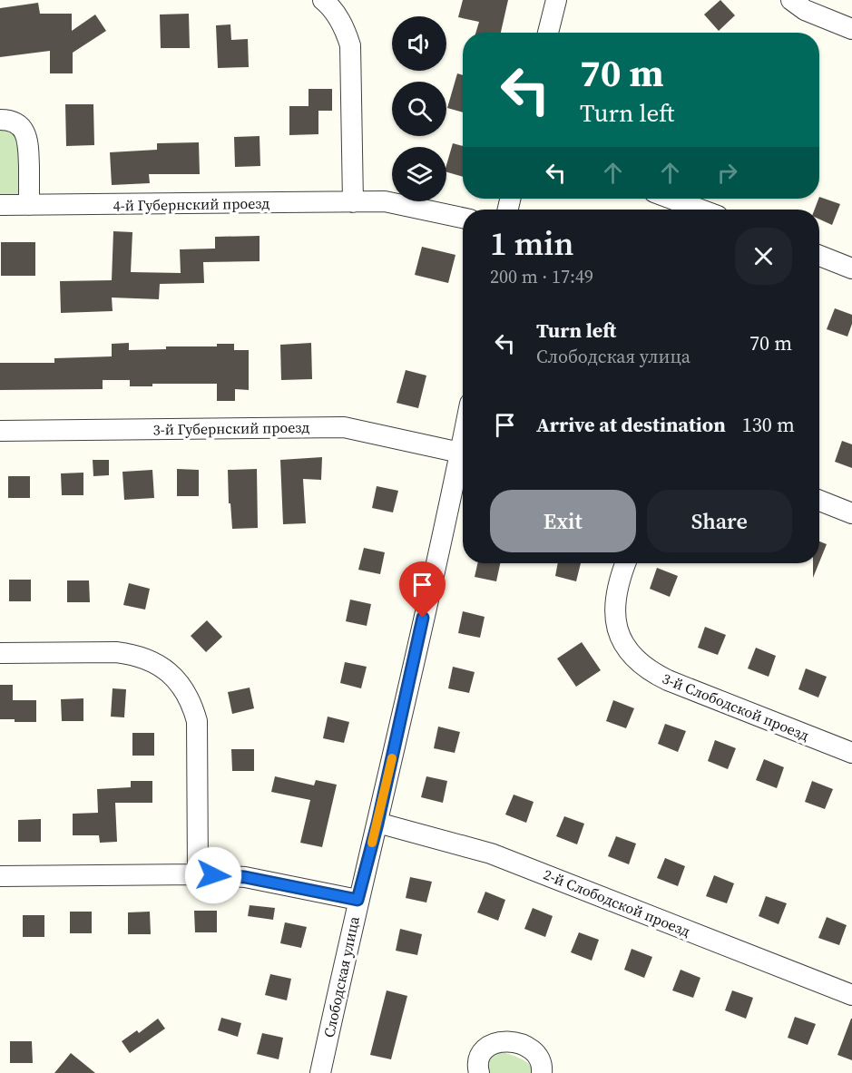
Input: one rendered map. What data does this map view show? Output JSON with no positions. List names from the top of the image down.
{
  "streets": {
    "street": [
      "4-й Губернский проезд",
      "3-й Губернский проезд",
      "3-й Слободской проезд",
      "2-й Слободской проезд",
      "Слободская улица"
    ]
  },
  "crossings": [
    ["3-й Губернский проезд", "Слободская улица"],
    ["2-й Слободской проезд", "Слободская улица"]
  ],
  "page": {
    "turn": ["70 m", "Turn left"],
    "heading": ["1 min", "200 m · 17:49"],
    "list": [
      {
        "name": "Turn left",
        "note": "Слободская улица",
        "value": "70 m"
      },
      {
        "name": "Arrive at destination",
        "value": "130 m"
      }
    ],
    "buttons": ["Exit", "Share"]
  }
}
